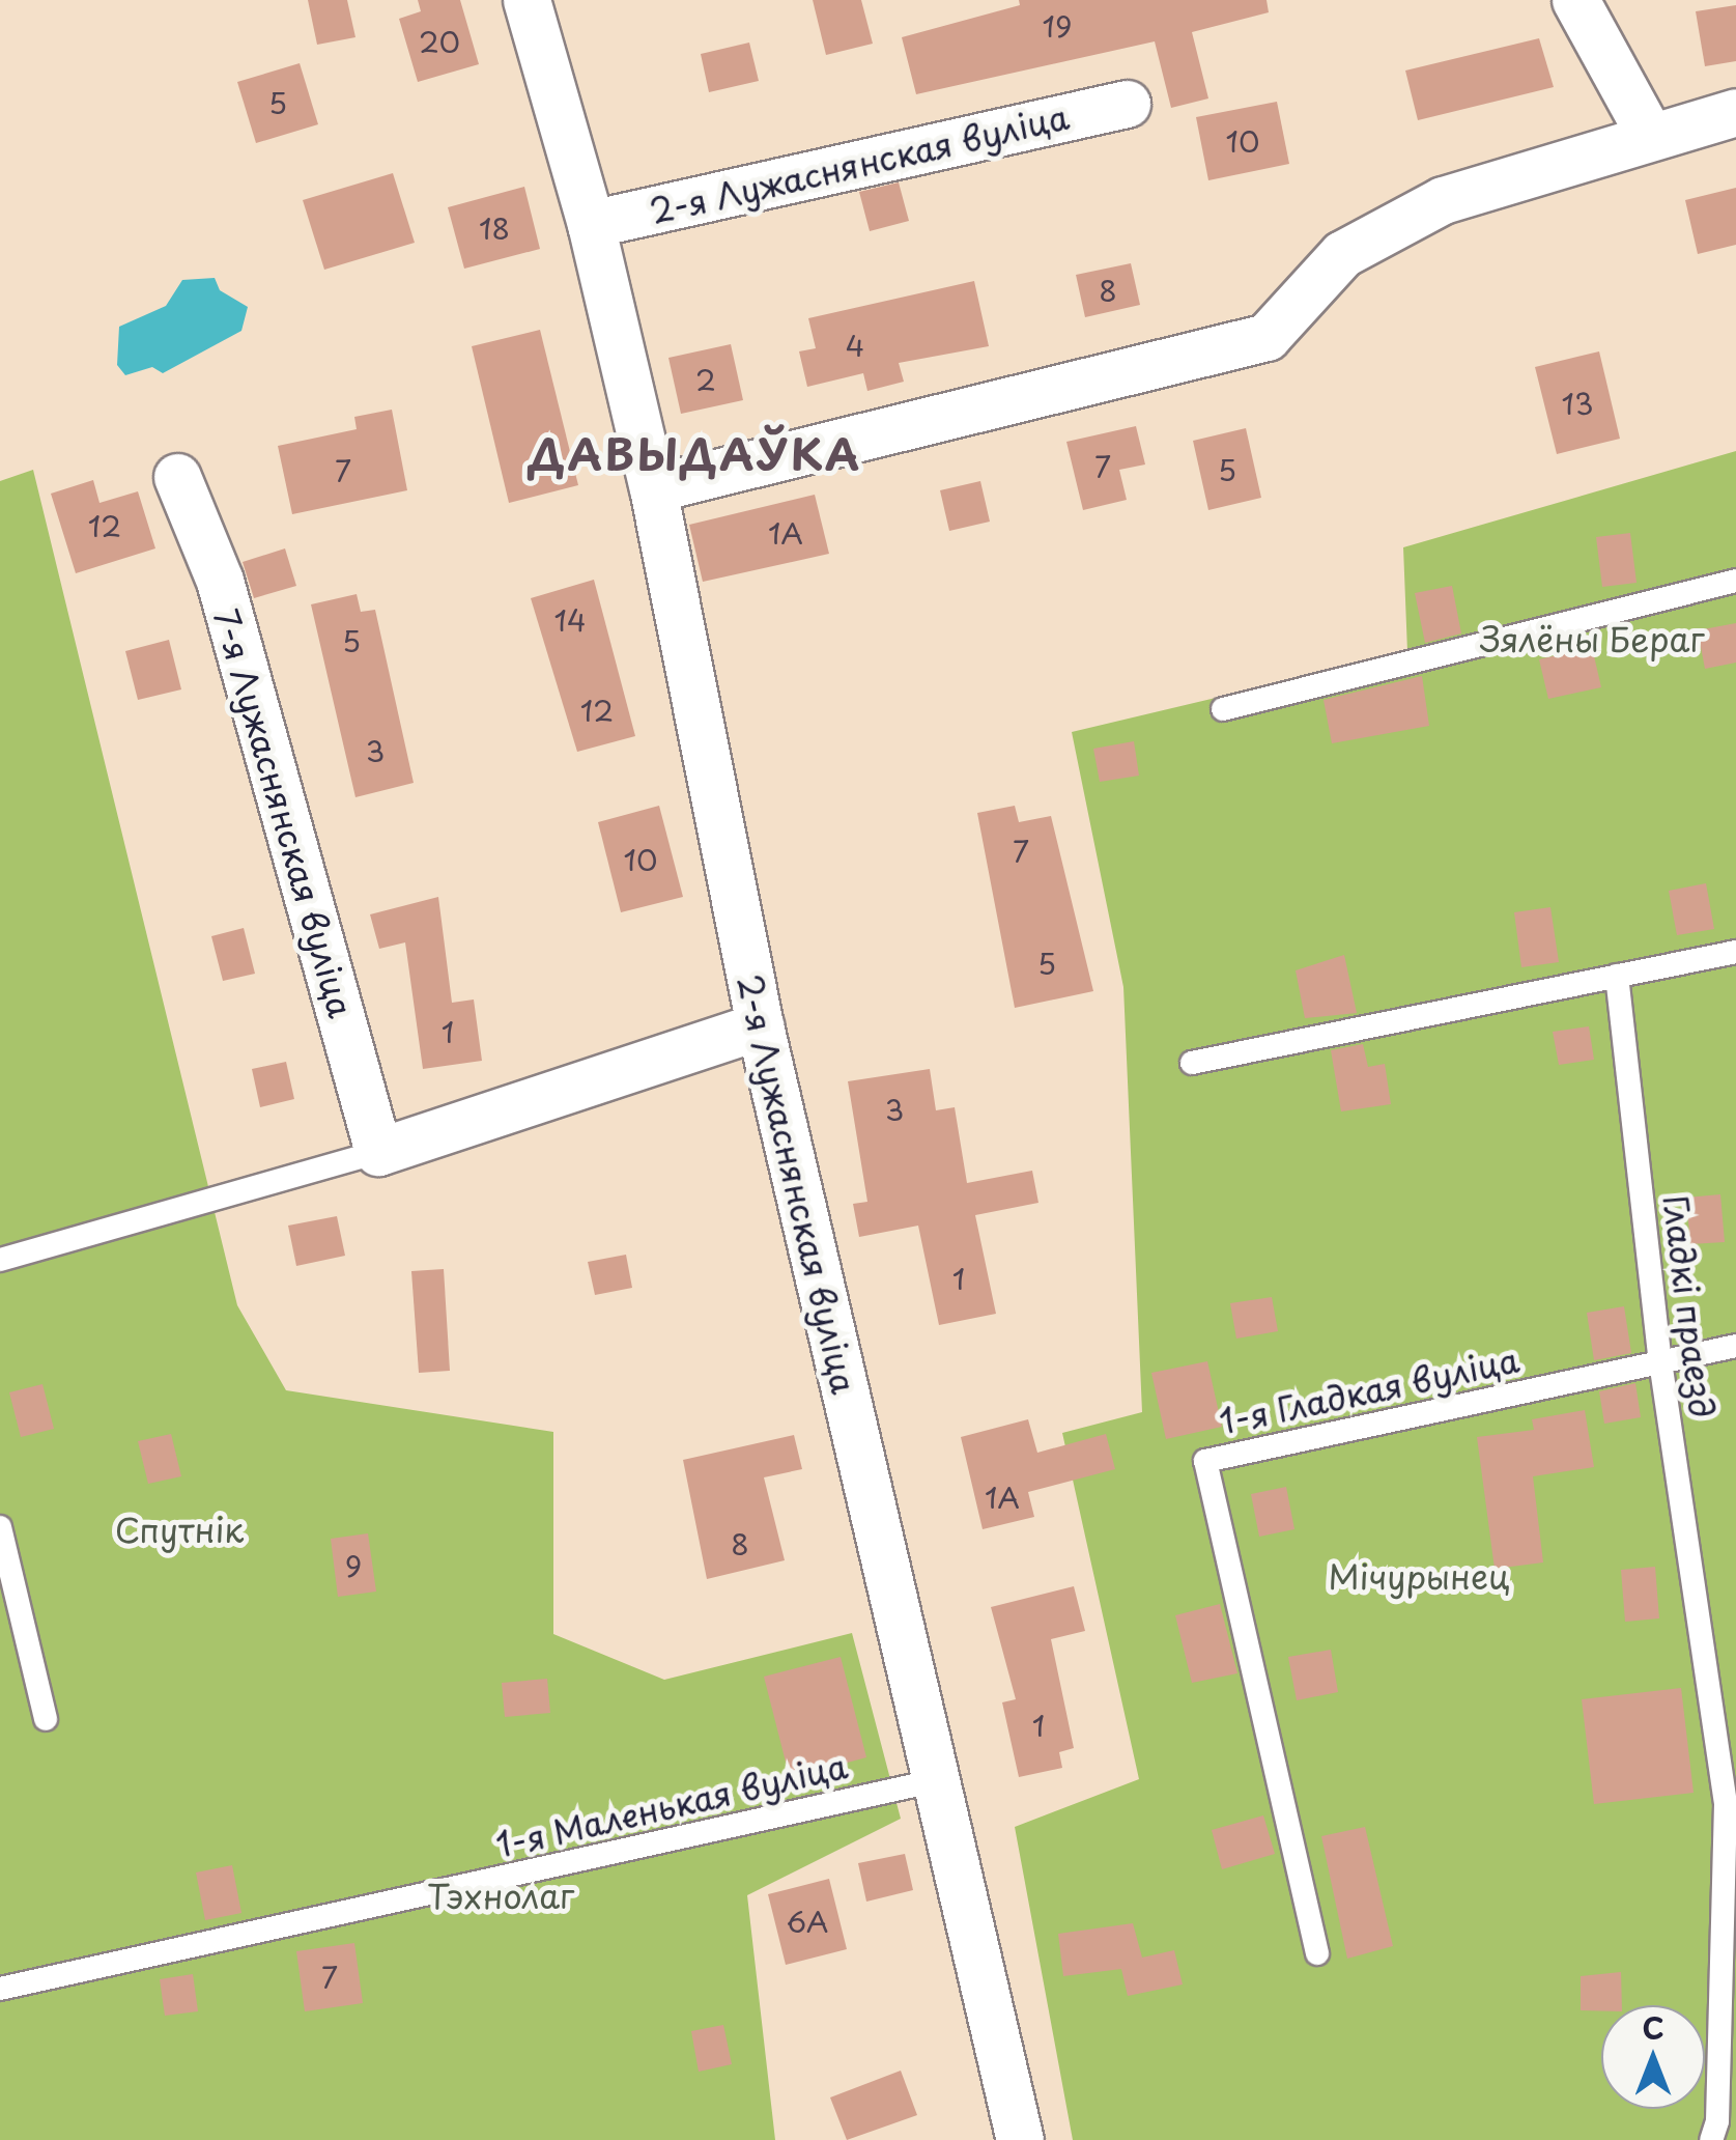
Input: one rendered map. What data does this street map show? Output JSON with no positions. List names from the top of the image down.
{
  "streets": {
    "street": ["2-я Лужаснянская вуліца", "7-я Лужаснянская вуліца"],
    "lane": ["Гладкі праезд", "1-я Гладкая вуліца", "1-я Маленькая вуліца"]
  },
  "crossings": [
    ["2-я Лужаснянская вуліца", "1-я Маленькая вуліца"],
    ["Гладкі праезд", "1-я Гладкая вуліца"]
  ],
  "districts": ["ДАВЫДАЎКА"],
  "parks": [
    "Зялёны Бераг",
    "Спутнік",
    "Мічурынец",
    "Тэхнолаг"
  ],
  "house_numbers": [
    "19",
    "20",
    "5",
    "10",
    "18",
    "8",
    "4",
    "2",
    "13",
    "7",
    "5",
    "7",
    "12",
    "1А",
    "14",
    "5",
    "12",
    "3",
    "7",
    "10",
    "5",
    "1",
    "3",
    "1",
    "1А",
    "8",
    "9",
    "1",
    "6А",
    "7"
  ],
  "north": "top"
}
